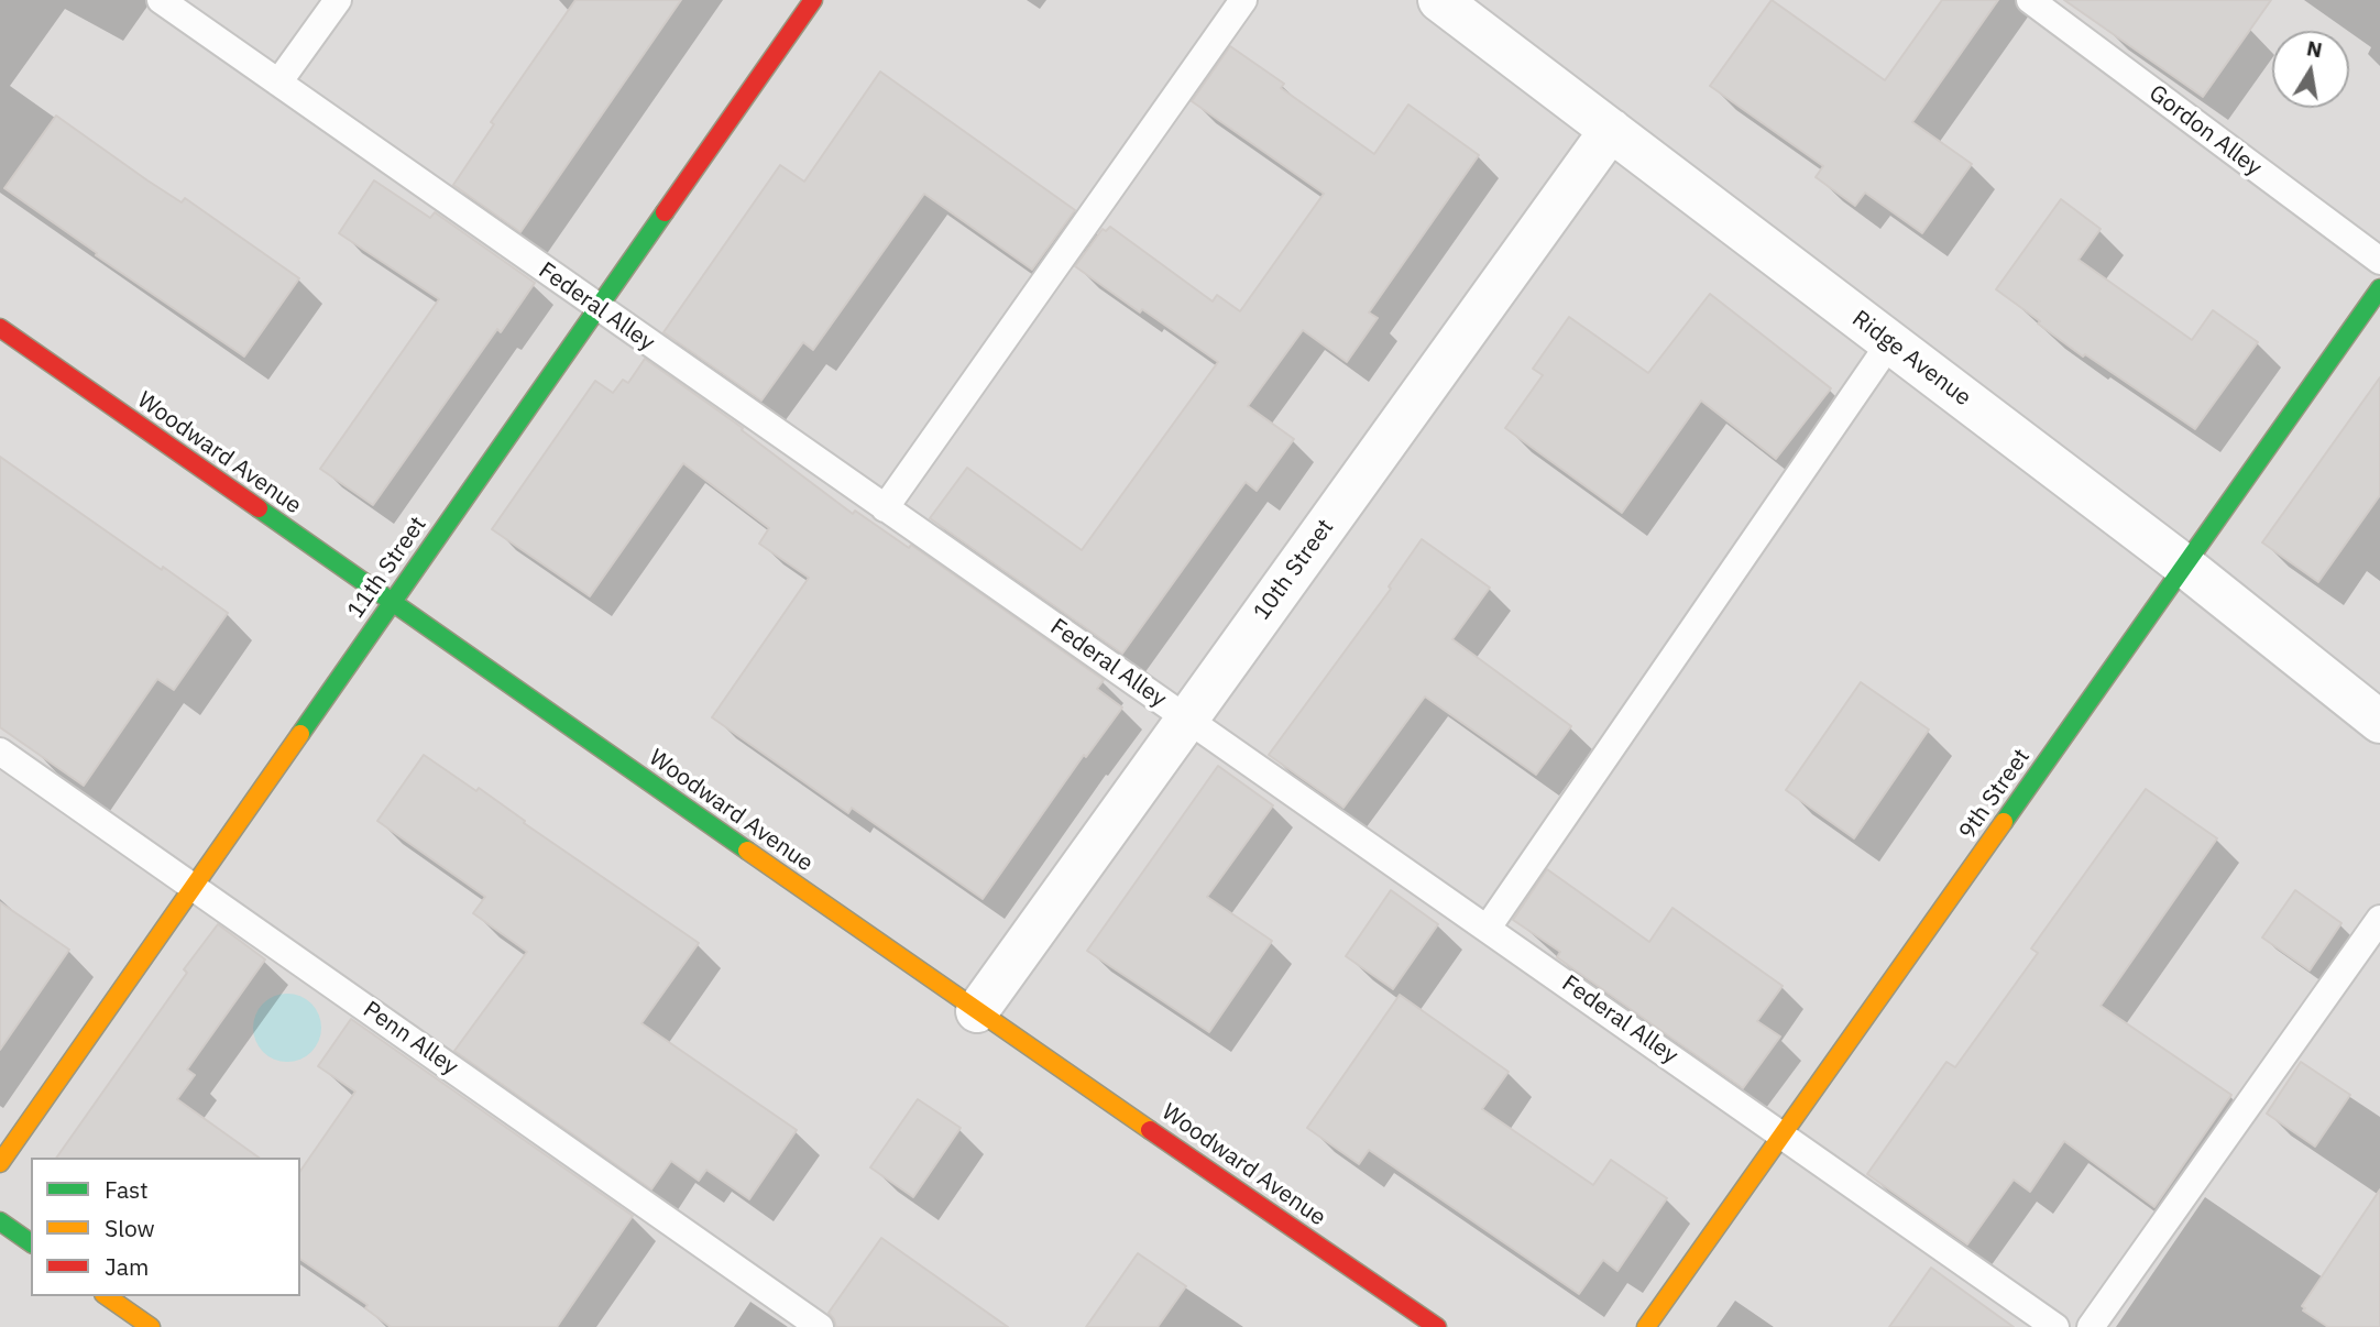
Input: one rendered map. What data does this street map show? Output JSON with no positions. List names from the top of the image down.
{
  "streets": {
    "street": [
      "Ridge Avenue",
      "Woodward Avenue",
      "11th Street",
      "10th Street",
      "9th Street"
    ],
    "lane": ["Gordon Alley", "Federal Alley", "Penn Alley"]
  },
  "crossings": [
    ["Federal Alley", "11th Street"],
    ["Federal Alley", "10th Street"],
    ["Federal Alley", "9th Street"],
    ["Ridge Avenue", "10th Street"],
    ["Ridge Avenue", "9th Street"],
    ["Woodward Avenue", "11th Street"],
    ["Woodward Avenue", "10th Street"],
    ["11th Street", "Penn Alley"]
  ],
  "legend": ["Fast", "Slow", "Jam"],
  "north": "top"
}
